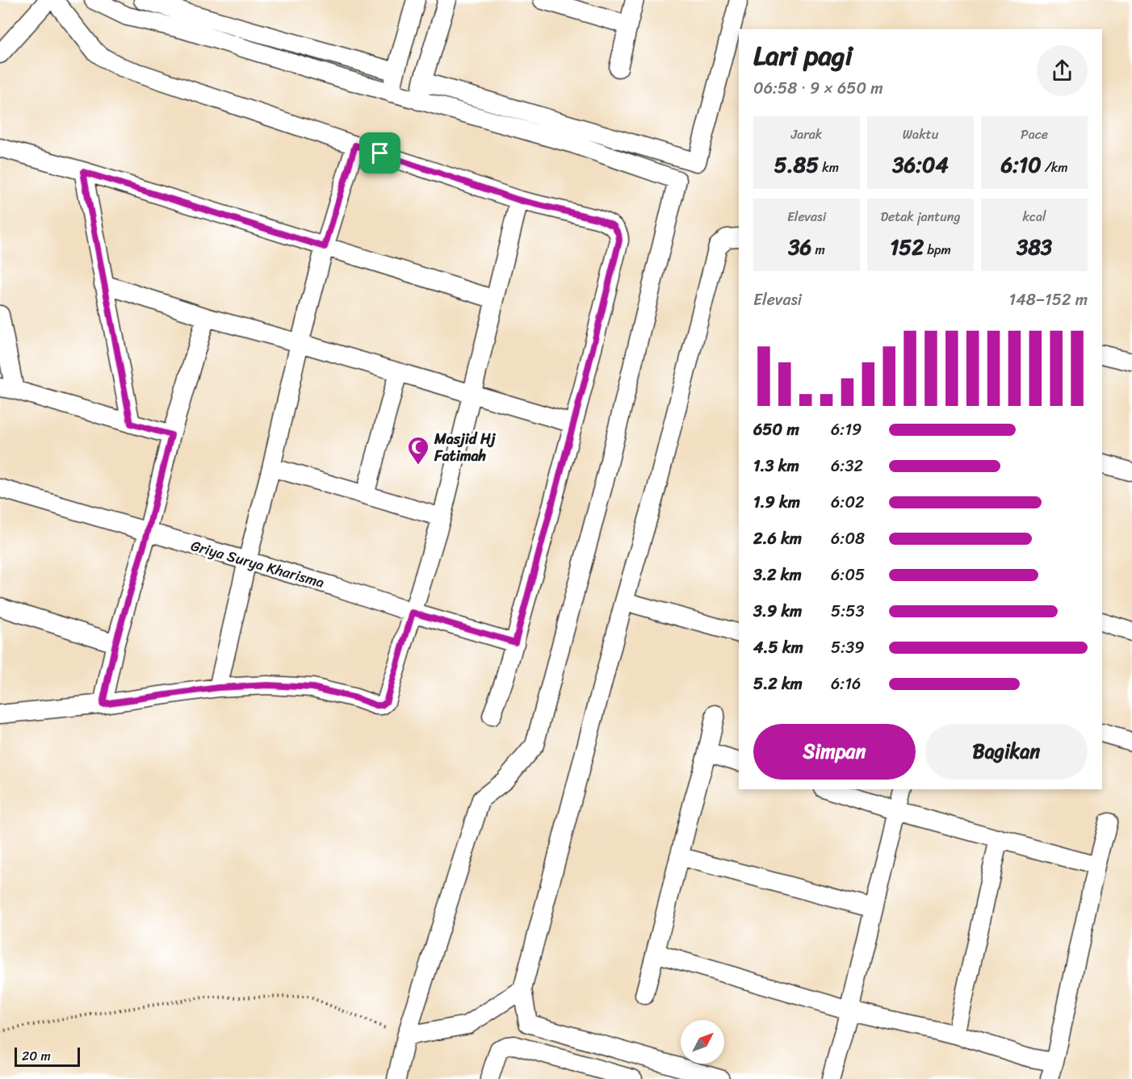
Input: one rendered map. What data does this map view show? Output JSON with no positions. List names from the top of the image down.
{
  "streets": {
    "street": ["Griya Surya Kharisma"]
  },
  "places": {
    "mosque": ["Masjid Hj Fatimah"]
  },
  "scale_bar": "20 m",
  "north": "top right",
  "page": {
    "heading": ["Lari pagi", "06:58 · 9 × 650 m"],
    "stats": [
      ["Jarak", "5.85 km"],
      ["Waktu", "36:04"],
      ["Pace", "6:10 /km"],
      ["Elevasi", "36 m"],
      ["Detak jantung", "152 bpm"],
      ["kcal", "383"]
    ],
    "chart": ["Elevasi", "148–152 m"],
    "list": [
      {
        "name": "650 m",
        "note": "6:19"
      },
      {
        "name": "1.3 km",
        "note": "6:32"
      },
      {
        "name": "1.9 km",
        "note": "6:02"
      },
      {
        "name": "2.6 km",
        "note": "6:08"
      },
      {
        "name": "3.2 km",
        "note": "6:05"
      },
      {
        "name": "3.9 km",
        "note": "5:53"
      },
      {
        "name": "4.5 km",
        "note": "5:39"
      },
      {
        "name": "5.2 km",
        "note": "6:16"
      }
    ],
    "buttons": ["Simpan", "Bagikan"],
    "scale": "20 m"
  }
}
